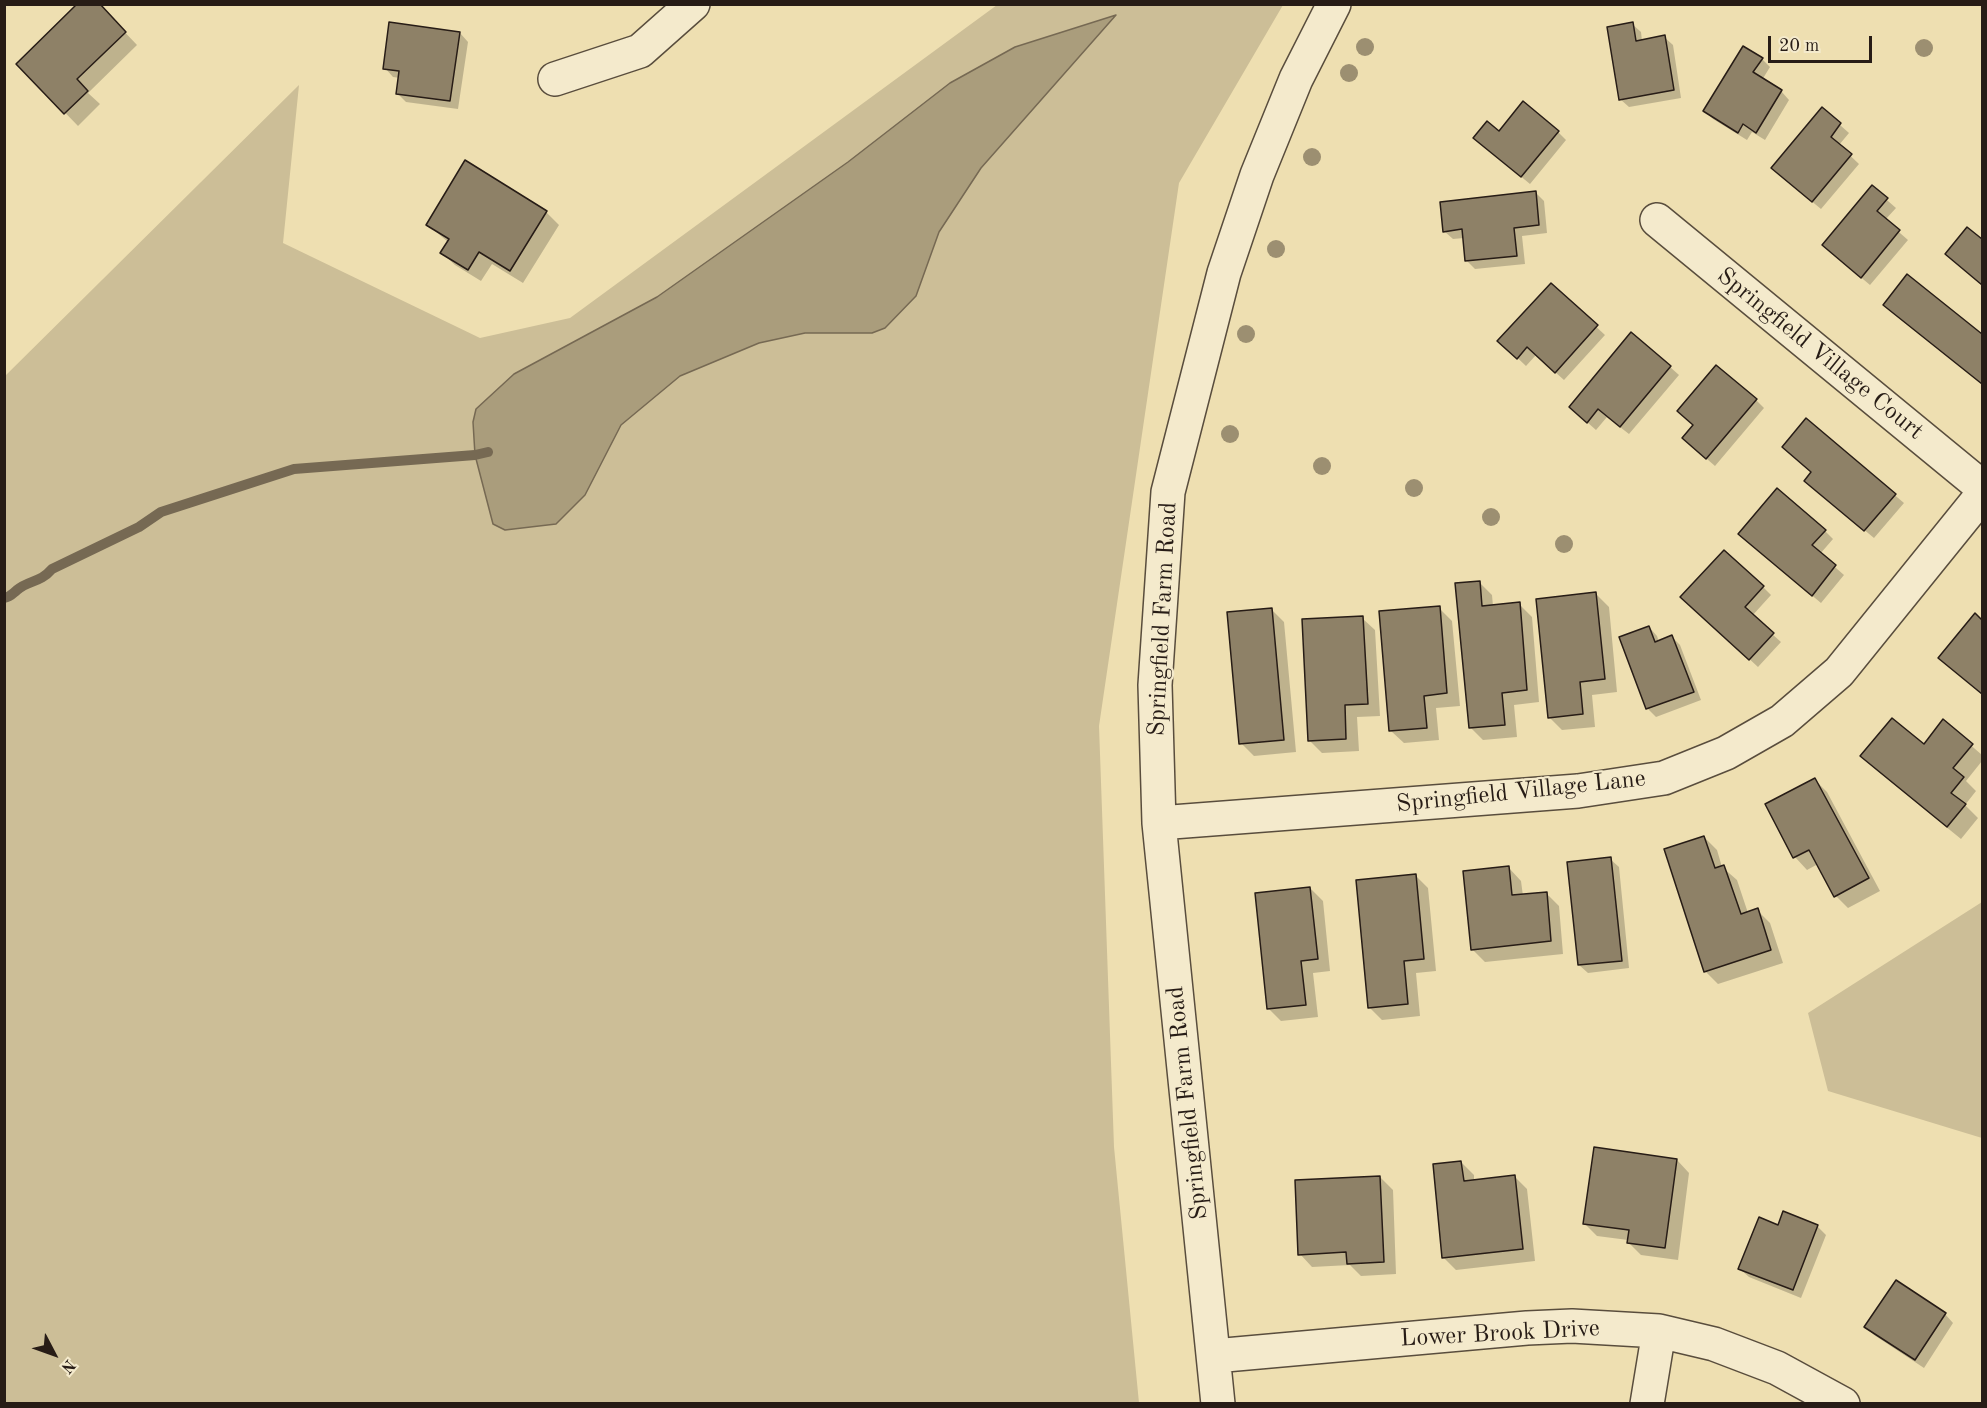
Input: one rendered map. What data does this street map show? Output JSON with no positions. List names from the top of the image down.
{
  "streets": {
    "street": [
      "Springfield Village Court",
      "Springfield Farm Road",
      "Springfield Village Lane",
      "Lower Brook Drive"
    ]
  },
  "crossings": [
    ["Springfield Farm Road", "Springfield Village Lane"],
    ["Springfield Farm Road", "Lower Brook Drive"]
  ],
  "scale_bar": "20 m",
  "north": "bottom right"
}
